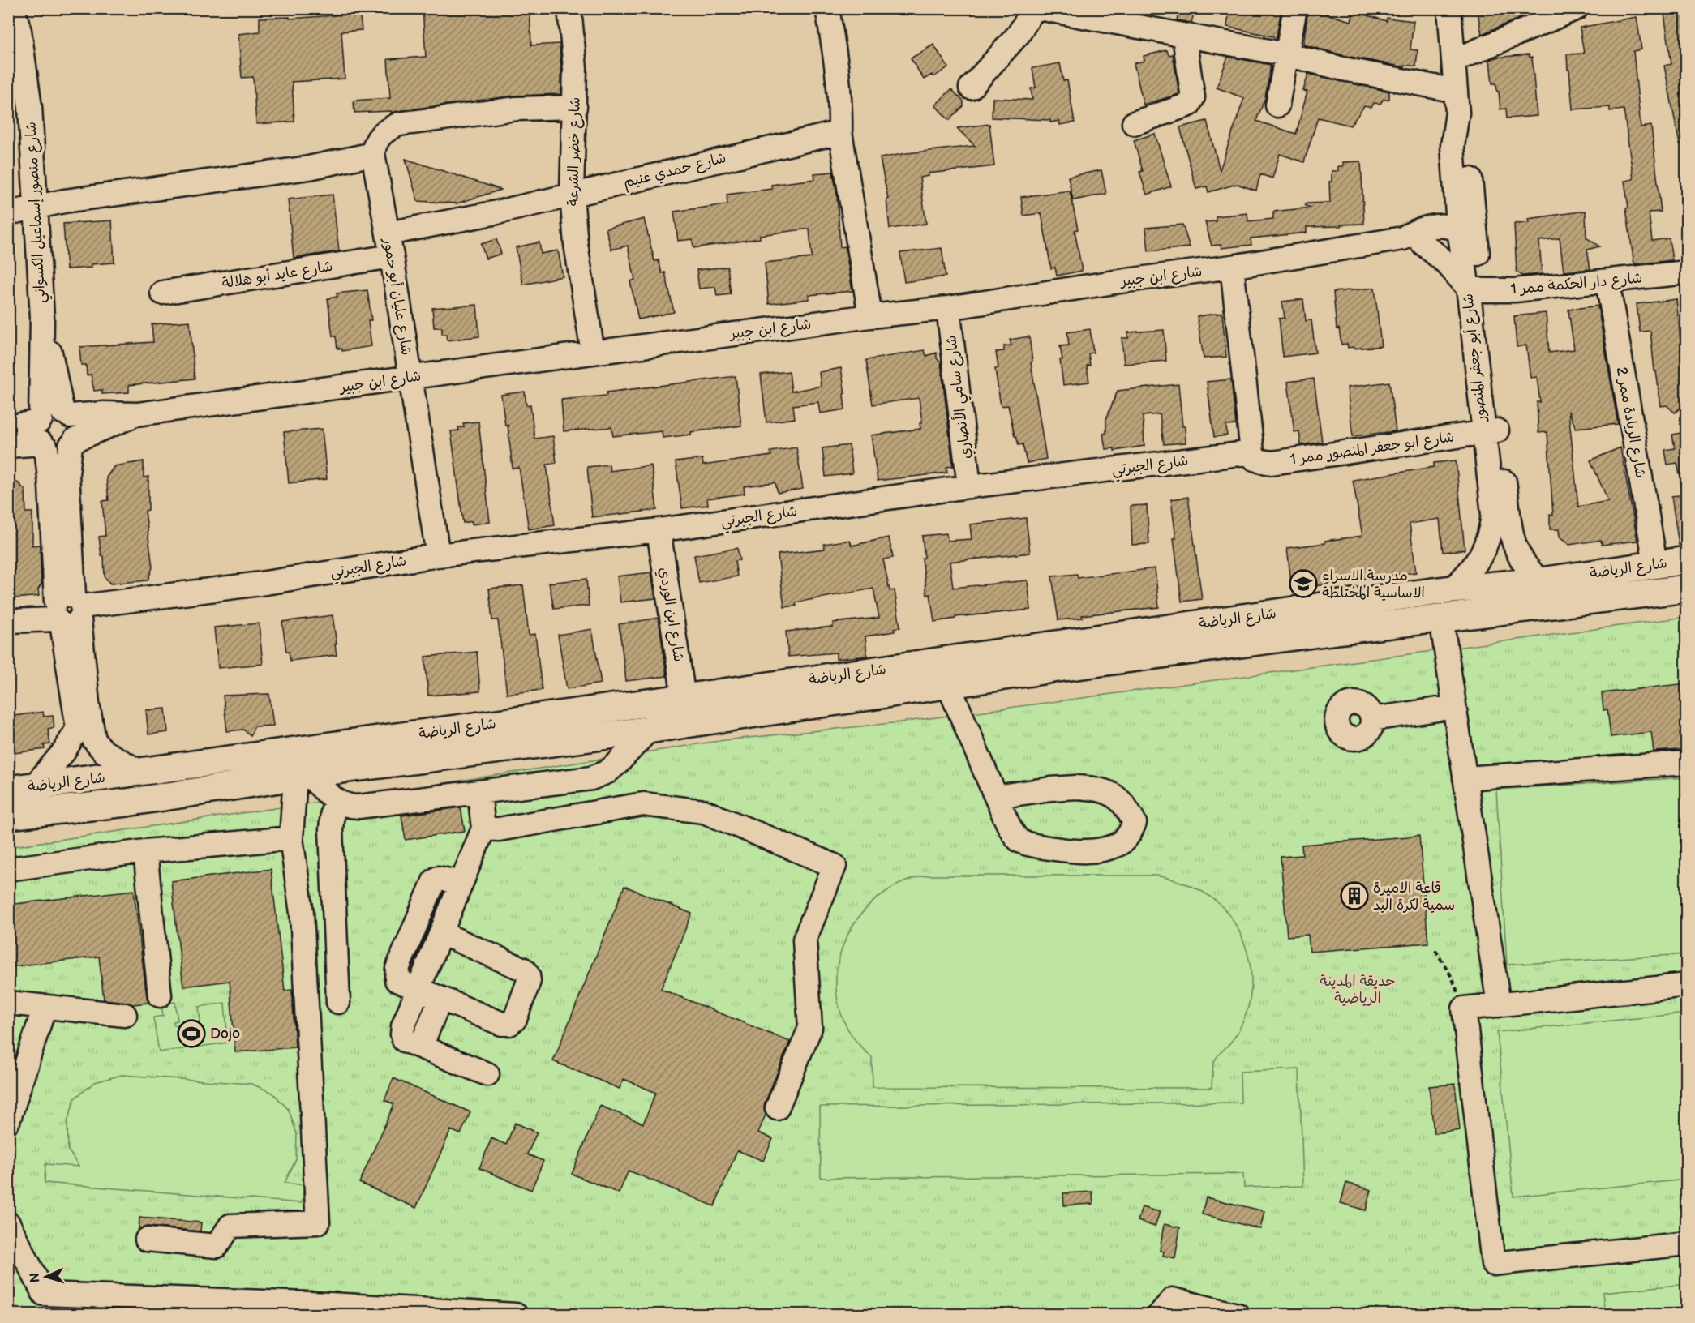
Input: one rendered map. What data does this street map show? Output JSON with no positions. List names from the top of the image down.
{
  "streets": {
    "main road": ["شارع الرياضة"],
    "street": [
      "شارع خضر الشرعة",
      "شارع حمدي غنيم",
      "شارع منصور إسماعيل الكسواني",
      "شارع عايد أبو هلالة",
      "شارع ابن جبير",
      "شارع دار الحكمة ممر 1",
      "شارع عليان أبو حمور",
      "شارع أبو جعفر المنصور",
      "شارع سامي الأنصاري",
      "شارع الريادة ممر 2",
      "شارع ابو جعفر المنصور ممر 1",
      "شارع الجبرتي",
      "شارع ابن الوردي"
    ]
  },
  "crossings": [
    ["شارع خضر الشرعة", "شارع حمدي غنيم"],
    ["شارع خضر الشرعة", "شارع ابن جبير"],
    ["شارع حمدي غنيم", "شارع عليان أبو حمور"],
    ["شارع منصور إسماعيل الكسواني", "شارع ابن جبير"],
    ["شارع عايد أبو هلالة", "شارع عليان أبو حمور"],
    ["شارع ابن جبير", "شارع عليان أبو حمور"],
    ["شارع ابن جبير", "شارع أبو جعفر المنصور"],
    ["شارع ابن جبير", "شارع سامي الأنصاري"],
    ["شارع دار الحكمة ممر 1", "شارع أبو جعفر المنصور"],
    ["شارع دار الحكمة ممر 1", "شارع الريادة ممر 2"],
    ["شارع عليان أبو حمور", "شارع الجبرتي"],
    ["شارع أبو جعفر المنصور", "شارع ابو جعفر المنصور ممر 1"],
    ["شارع أبو جعفر المنصور", "شارع الرياضة"],
    ["شارع سامي الأنصاري", "شارع الجبرتي"],
    ["شارع الريادة ممر 2", "شارع الرياضة"],
    ["شارع ابو جعفر المنصور ممر 1", "شارع الجبرتي"],
    ["شارع الجبرتي", "شارع ابن الوردي"],
    ["شارع الرياضة", "شارع ابن الوردي"]
  ],
  "parks": ["حديقة المدينة الرياضية"],
  "places": {
    "school or university": ["مدرسة الاسراء الاساسية المختلطة"],
    "building": ["قاعة الاميرة سمية لكرة اليد"],
    "sports": ["Dojo"]
  },
  "north": "left"
}
